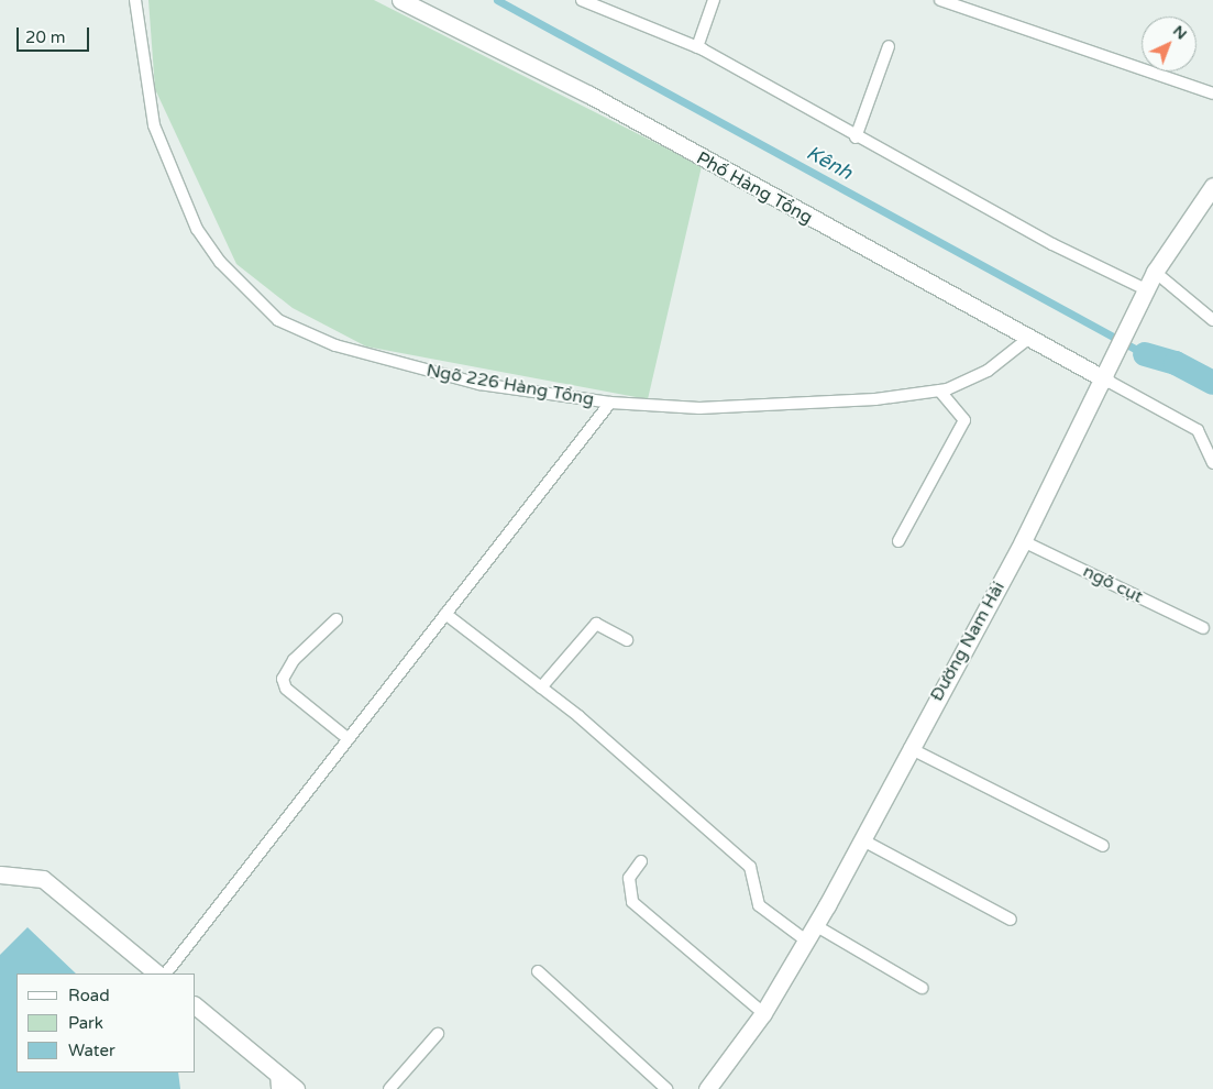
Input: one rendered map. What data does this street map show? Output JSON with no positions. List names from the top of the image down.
{
  "streets": {
    "street": ["Phố Hàng Tổng", "Đường Nam Hải"],
    "lane": ["Ngõ 226 Hàng Tổng", "ngõ cụt"]
  },
  "crossings": [
    ["Phố Hàng Tổng", "Ngõ 226 Hàng Tổng"],
    ["Phố Hàng Tổng", "Đường Nam Hải"],
    ["ngõ cụt", "Đường Nam Hải"]
  ],
  "water": ["Kênh"],
  "legend": ["Road", "Park", "Water"],
  "scale_bar": "20 m",
  "north": "top right"
}
